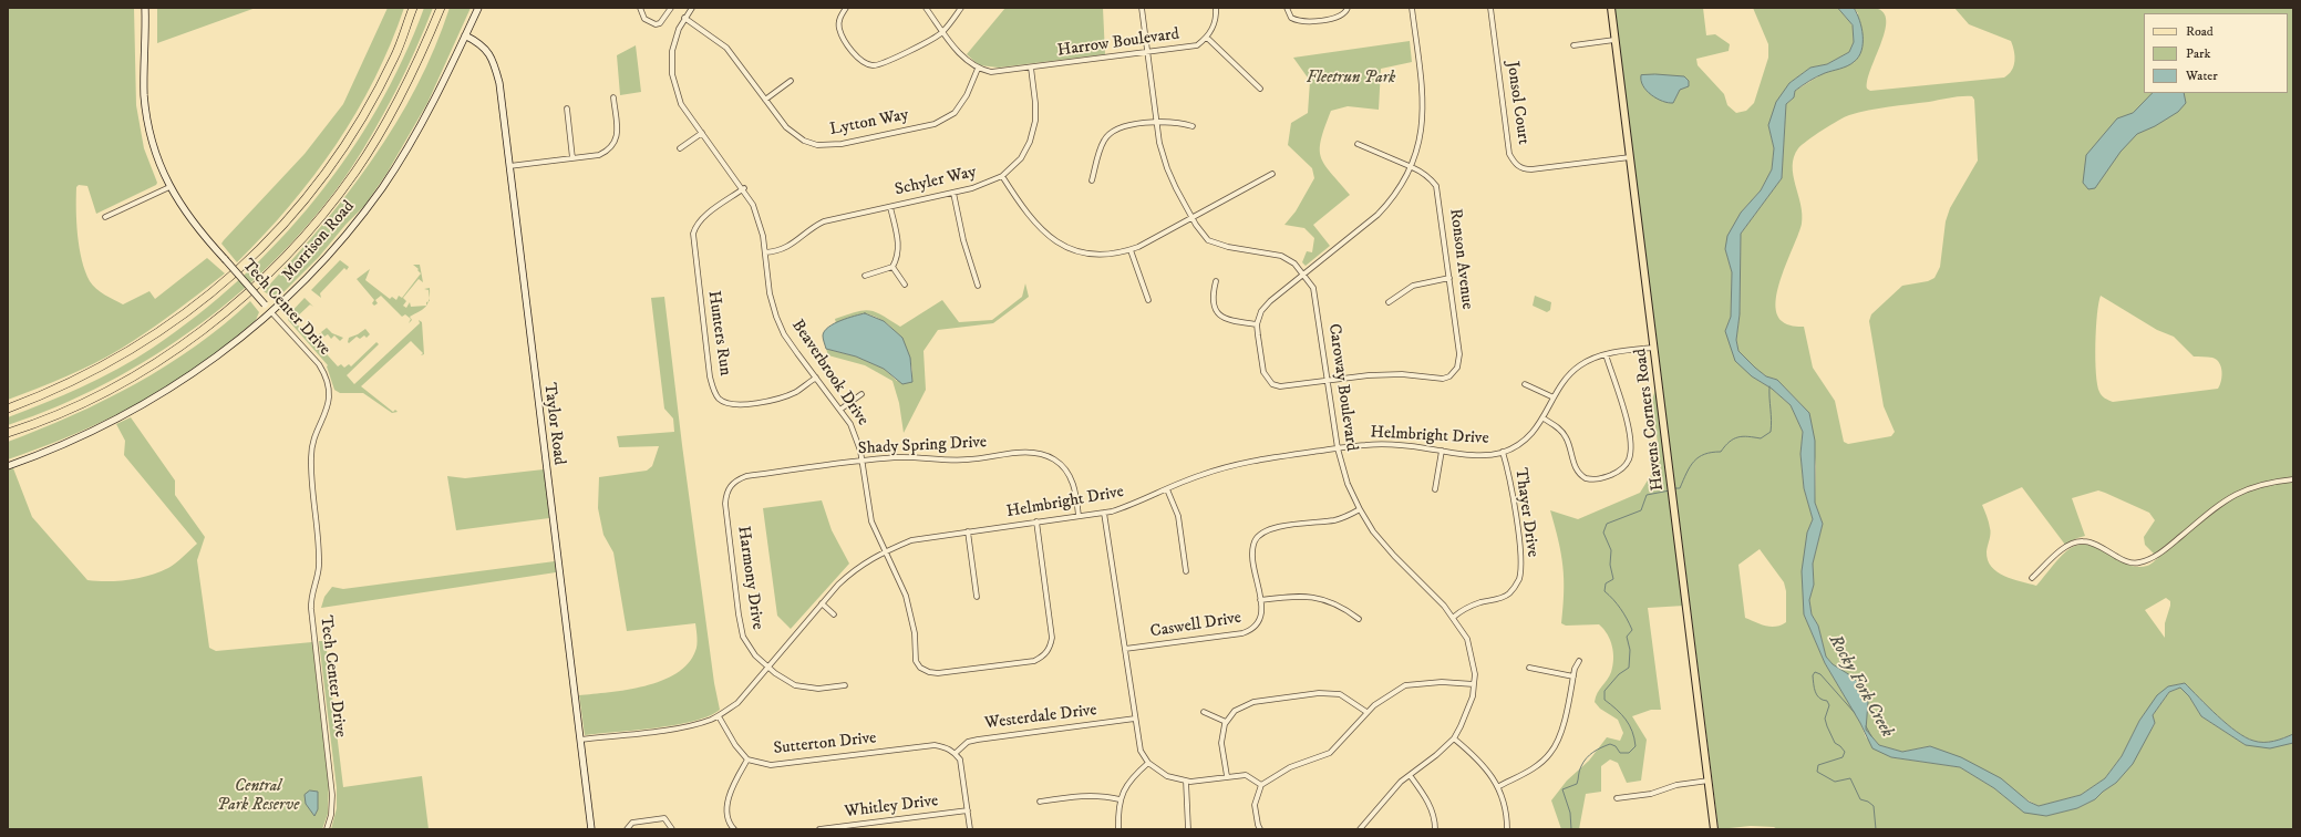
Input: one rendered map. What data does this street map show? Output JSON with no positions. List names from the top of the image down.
{
  "streets": {
    "main road": [
      "Morrison Road",
      "Tech Center Drive",
      "Havens Corners Road",
      "Taylor Road"
    ],
    "street": [
      "Harrow Boulevard",
      "Jonsol Court",
      "Lytton Way",
      "Schyler Way",
      "Ronson Avenue",
      "Hunters Run",
      "Beaverbrook Drive",
      "Caroway Boulevard",
      "Helmbright Drive",
      "Shady Spring Drive",
      "Thayer Drive",
      "Harmony Drive",
      "Caswell Drive",
      "Westerdale Drive",
      "Sutterton Drive",
      "Whitley Drive"
    ]
  },
  "crossings": [
    ["Harrow Boulevard", "Lytton Way"],
    ["Harrow Boulevard", "Schyler Way"],
    ["Harrow Boulevard", "Caroway Boulevard"],
    ["Jonsol Court", "Havens Corners Road"],
    ["Lytton Way", "Beaverbrook Drive"],
    ["Schyler Way", "Beaverbrook Drive"],
    ["Morrison Road", "Tech Center Drive"],
    ["Morrison Road", "Taylor Road"],
    ["Ronson Avenue", "Caroway Boulevard"],
    ["Hunters Run", "Beaverbrook Drive"],
    ["Beaverbrook Drive", "Helmbright Drive"],
    ["Beaverbrook Drive", "Shady Spring Drive"],
    ["Caroway Boulevard", "Helmbright Drive"],
    ["Caroway Boulevard", "Thayer Drive"],
    ["Caroway Boulevard", "Caswell Drive"],
    ["Havens Corners Road", "Helmbright Drive"],
    ["Taylor Road", "Helmbright Drive"],
    ["Helmbright Drive", "Shady Spring Drive"],
    ["Helmbright Drive", "Thayer Drive"],
    ["Helmbright Drive", "Harmony Drive"],
    ["Shady Spring Drive", "Harmony Drive"],
    ["Westerdale Drive", "Sutterton Drive"]
  ],
  "water": ["Rocky Fork Creek"],
  "parks": ["Fleetrun Park", "Central Park Reserve"],
  "legend": ["Road", "Park", "Water"]
}
